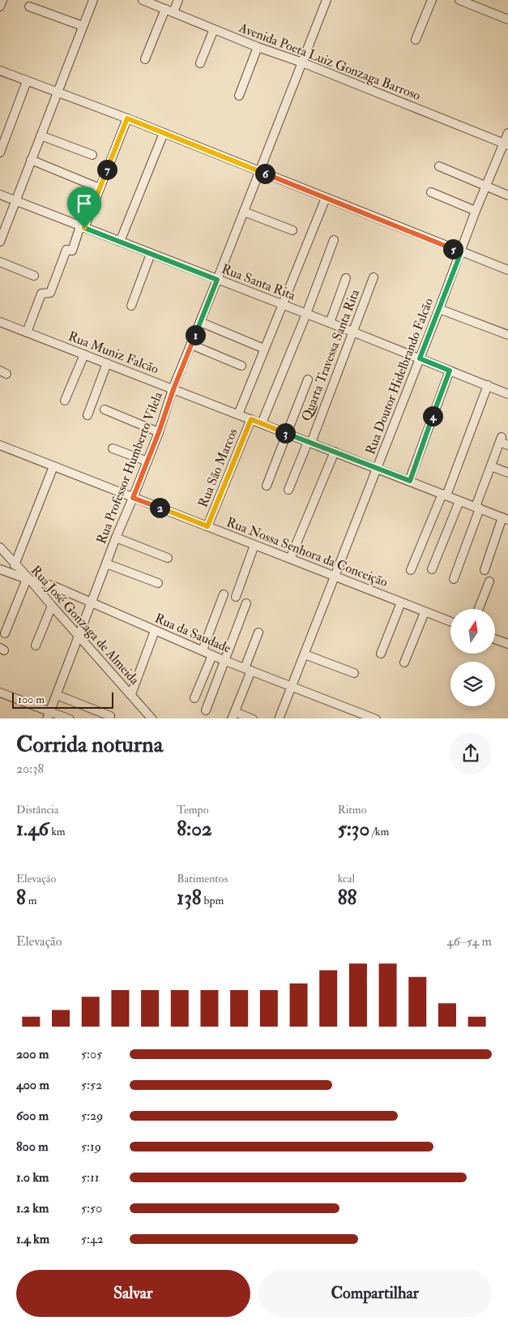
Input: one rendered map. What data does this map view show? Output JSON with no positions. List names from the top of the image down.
{
  "streets": {
    "street": [
      "Avenida Poeta Luiz Gonzaga Barroso",
      "Rua Santa Rita",
      "Rua Muniz Falcão",
      "Quarta Travessa Santa Rita",
      "Rua Doutor Hidelbrando Falcão",
      "Rua Professor Humberto Vilela",
      "Rua São Marcos",
      "Rua Nossa Senhora da Conceição",
      "Rua José Gonzaga de Almeida",
      "Rua da Saudade"
    ]
  },
  "crossings": [
    ["Avenida Poeta Luiz Gonzaga Barroso", "Rua Doutor Hidelbrando Falcão"],
    ["Avenida Poeta Luiz Gonzaga Barroso", "Rua Professor Humberto Vilela"],
    ["Rua Santa Rita", "Quarta Travessa Santa Rita"],
    ["Rua Santa Rita", "Rua Doutor Hidelbrando Falcão"],
    ["Rua Santa Rita", "Rua Professor Humberto Vilela"],
    ["Rua Muniz Falcão", "Quarta Travessa Santa Rita"],
    ["Rua Muniz Falcão", "Rua Doutor Hidelbrando Falcão"],
    ["Rua Muniz Falcão", "Rua Professor Humberto Vilela"],
    ["Rua Muniz Falcão", "Rua São Marcos"],
    ["Rua Doutor Hidelbrando Falcão", "Rua Nossa Senhora da Conceição"],
    ["Rua Doutor Hidelbrando Falcão", "Rua da Saudade"],
    ["Rua Professor Humberto Vilela", "Rua Nossa Senhora da Conceição"],
    ["Rua Professor Humberto Vilela", "Rua José Gonzaga de Almeida"],
    ["Rua Professor Humberto Vilela", "Rua da Saudade"],
    ["Rua São Marcos", "Rua Nossa Senhora da Conceição"],
    ["Rua José Gonzaga de Almeida", "Rua da Saudade"]
  ],
  "scale_bar": "100 m",
  "north": "top",
  "page": {
    "pins": [
      "7",
      "6",
      "5",
      "1",
      "4",
      "3",
      "2"
    ],
    "scale": "100 m",
    "heading": ["Corrida noturna", "20:38"],
    "stats": [
      ["Distância", "1.46 km"],
      ["Tempo", "8:02"],
      ["Ritmo", "5:30 /km"],
      ["Elevação", "8 m"],
      ["Batimentos", "138 bpm"],
      ["kcal", "88"]
    ],
    "chart": ["Elevação", "46–54 m"],
    "list": [
      {
        "name": "200 m",
        "note": "5:05"
      },
      {
        "name": "400 m",
        "note": "5:52"
      },
      {
        "name": "600 m",
        "note": "5:29"
      },
      {
        "name": "800 m",
        "note": "5:19"
      },
      {
        "name": "1.0 km",
        "note": "5:11"
      },
      {
        "name": "1.2 km",
        "note": "5:50"
      },
      {
        "name": "1.4 km",
        "note": "5:42"
      }
    ],
    "buttons": ["Salvar", "Compartilhar"]
  }
}
